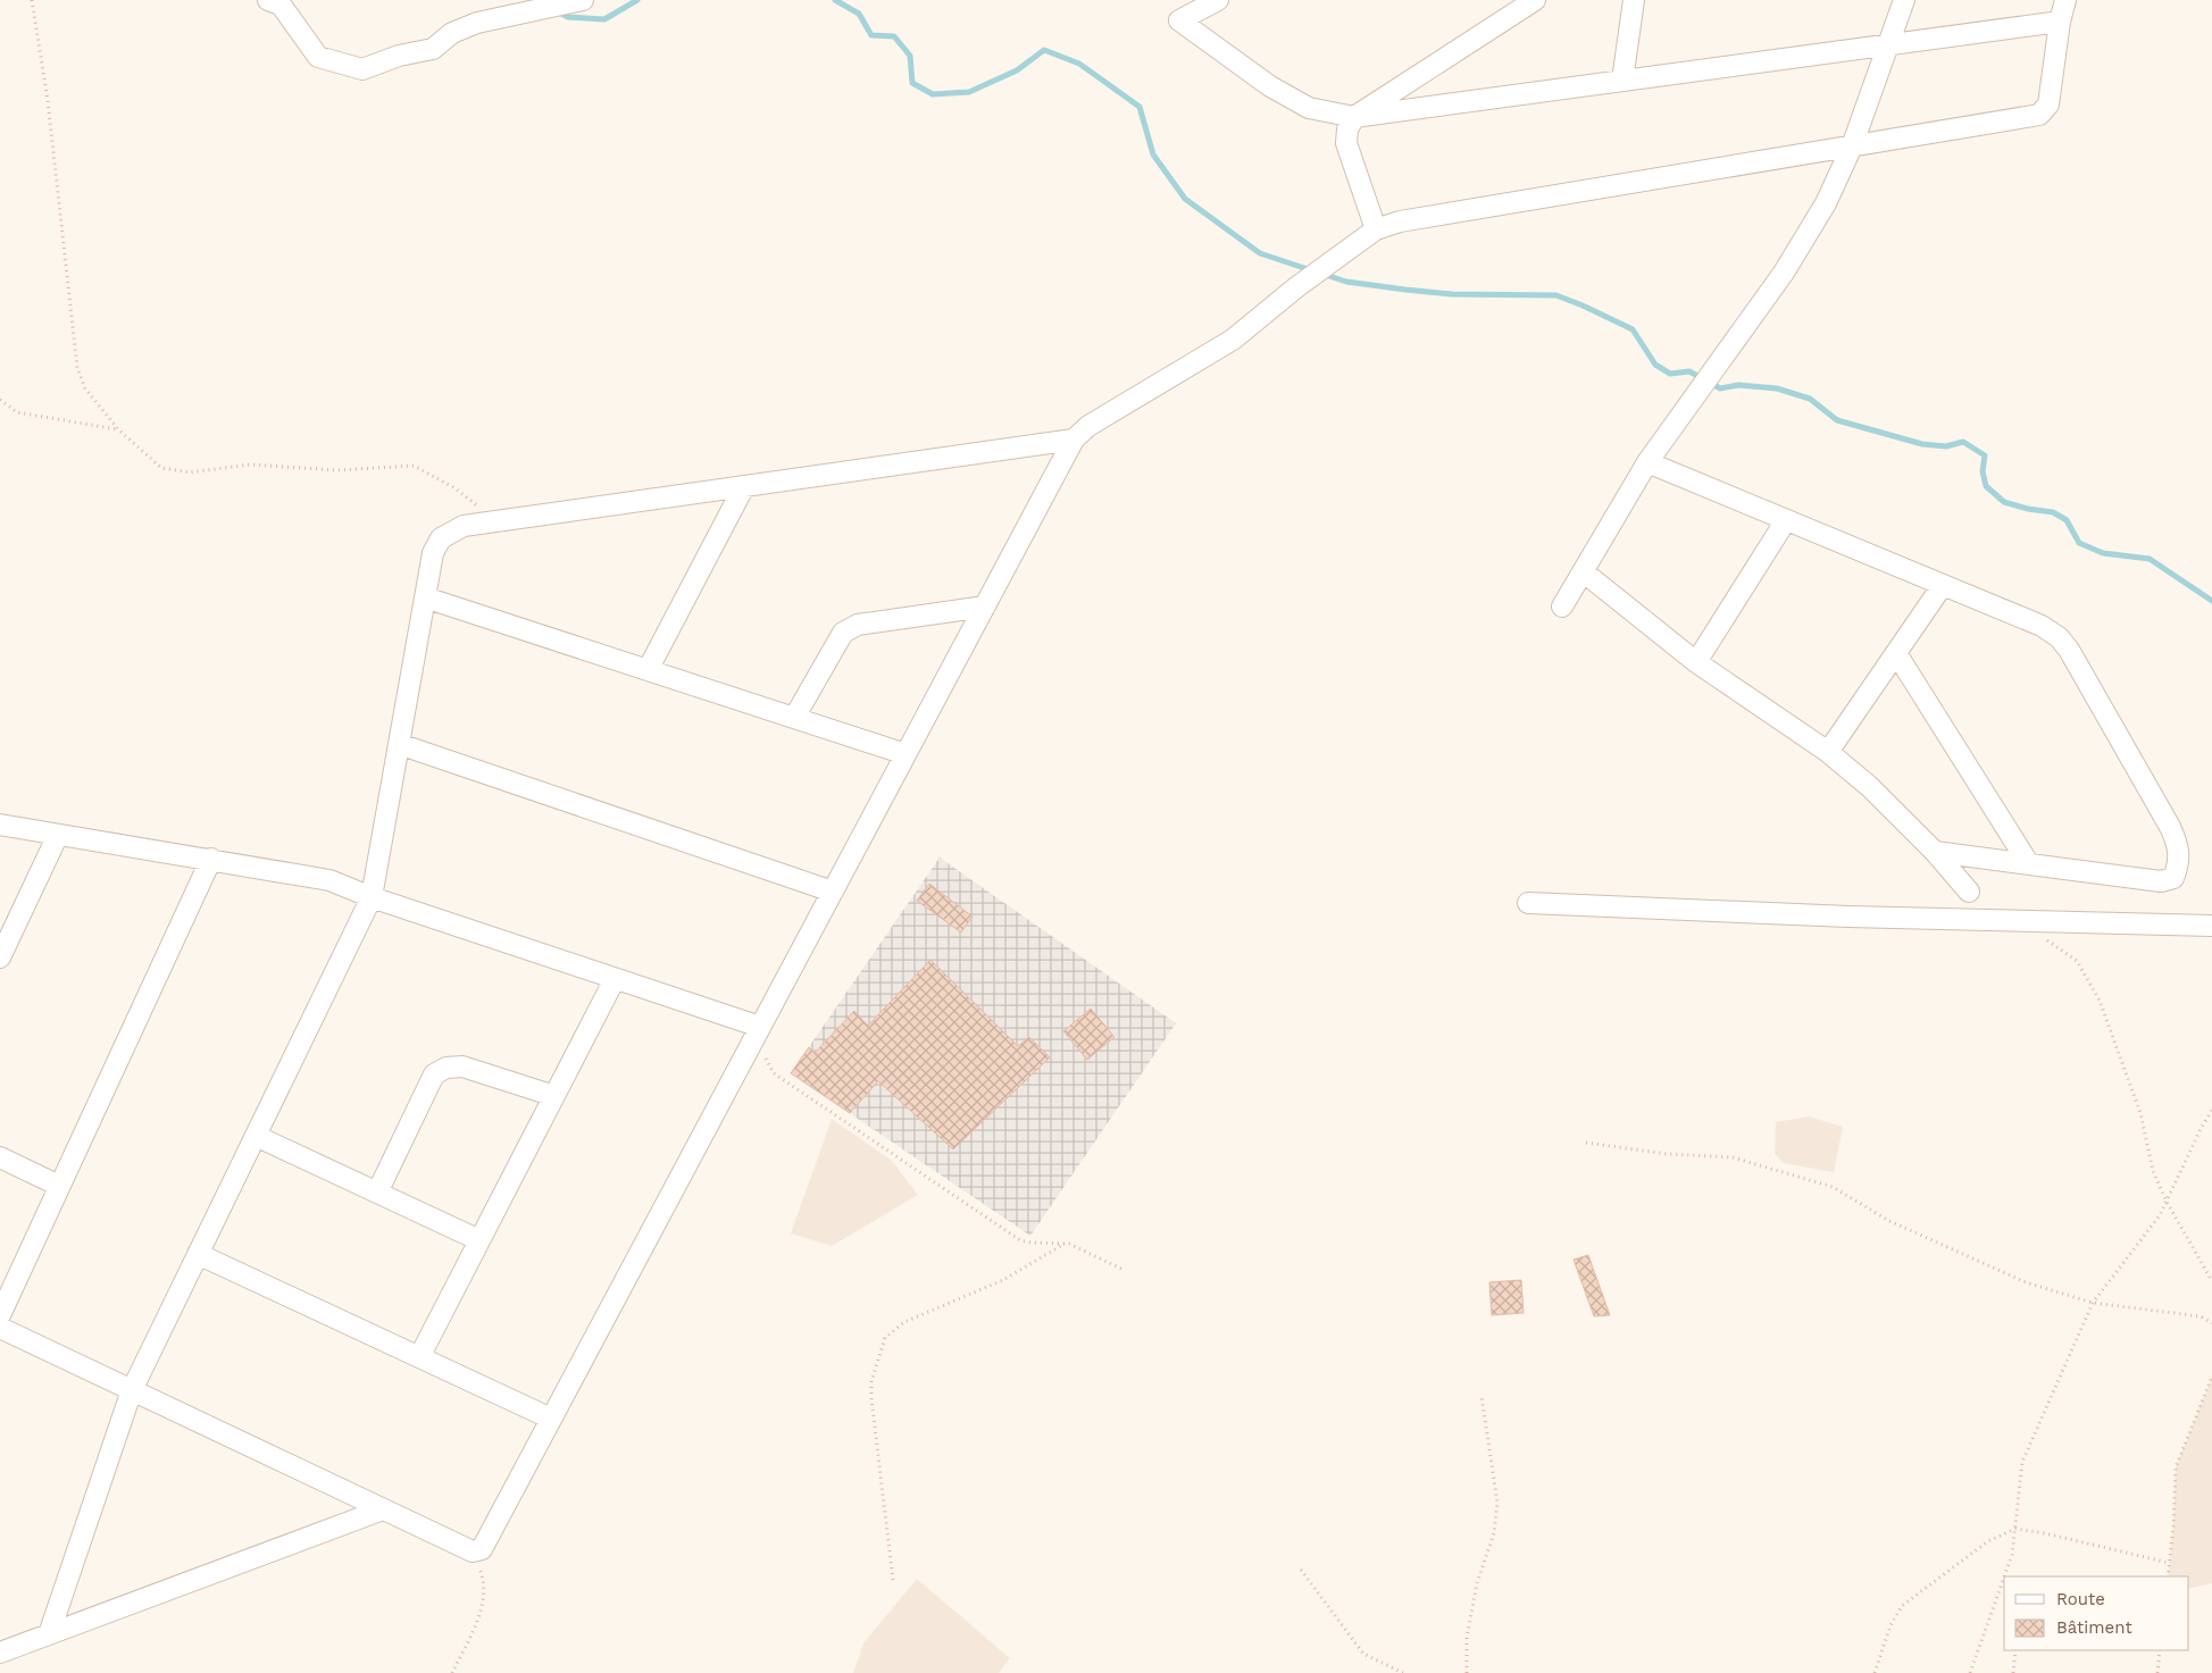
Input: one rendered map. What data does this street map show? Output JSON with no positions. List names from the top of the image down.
{
  "legend": ["Route", "Bâtiment"]
}
